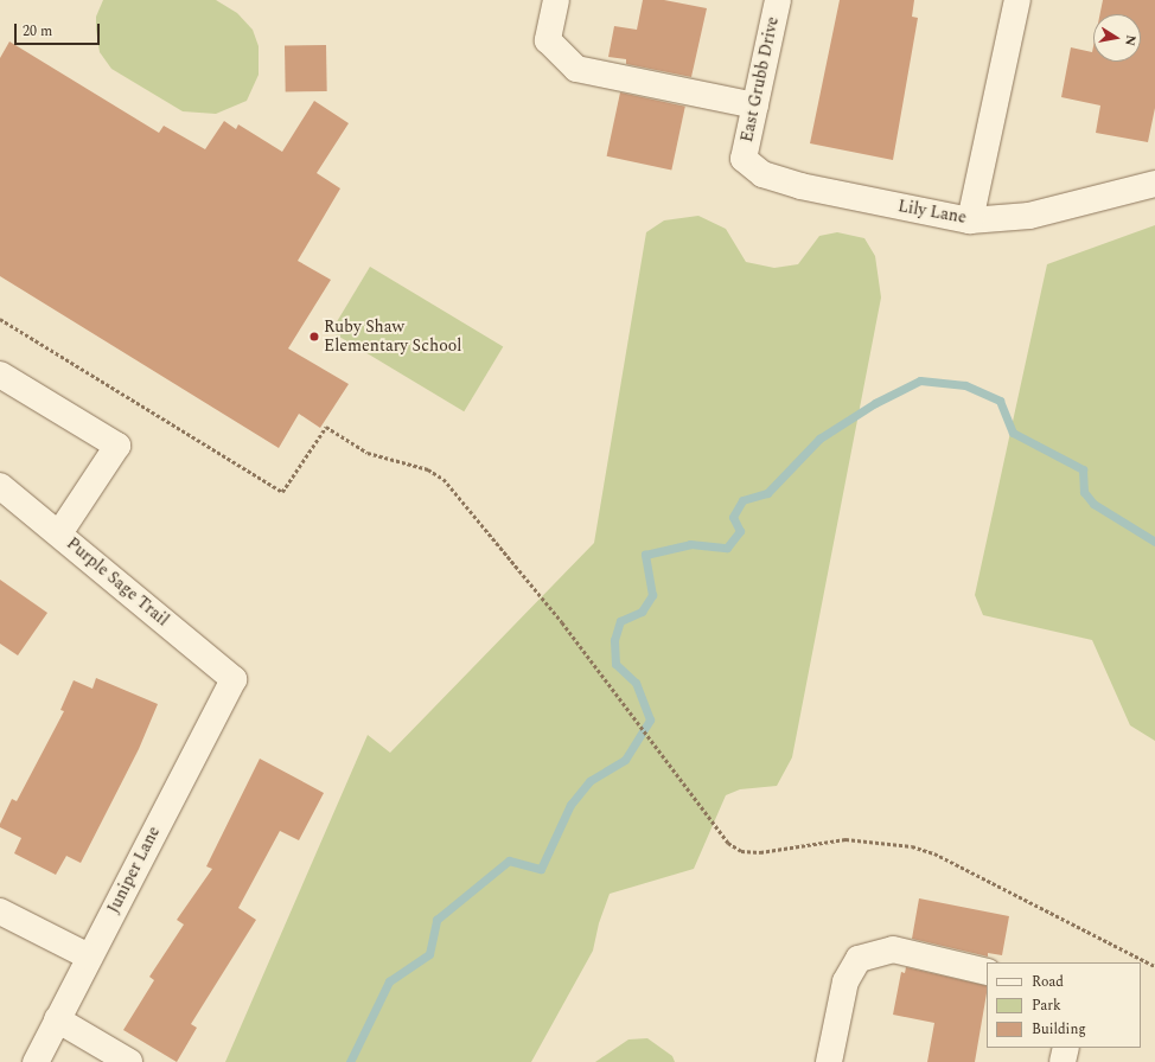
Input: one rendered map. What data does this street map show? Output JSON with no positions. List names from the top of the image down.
{
  "streets": {
    "street": [
      "East Grubb Drive",
      "Lily Lane",
      "Purple Sage Trail",
      "Juniper Lane"
    ]
  },
  "crossings": [
    ["East Grubb Drive", "Lily Lane"],
    ["Purple Sage Trail", "Juniper Lane"]
  ],
  "places": ["Ruby Shaw Elementary School"],
  "legend": ["Road", "Park", "Building"],
  "scale_bar": "20 m",
  "north": "right"
}
